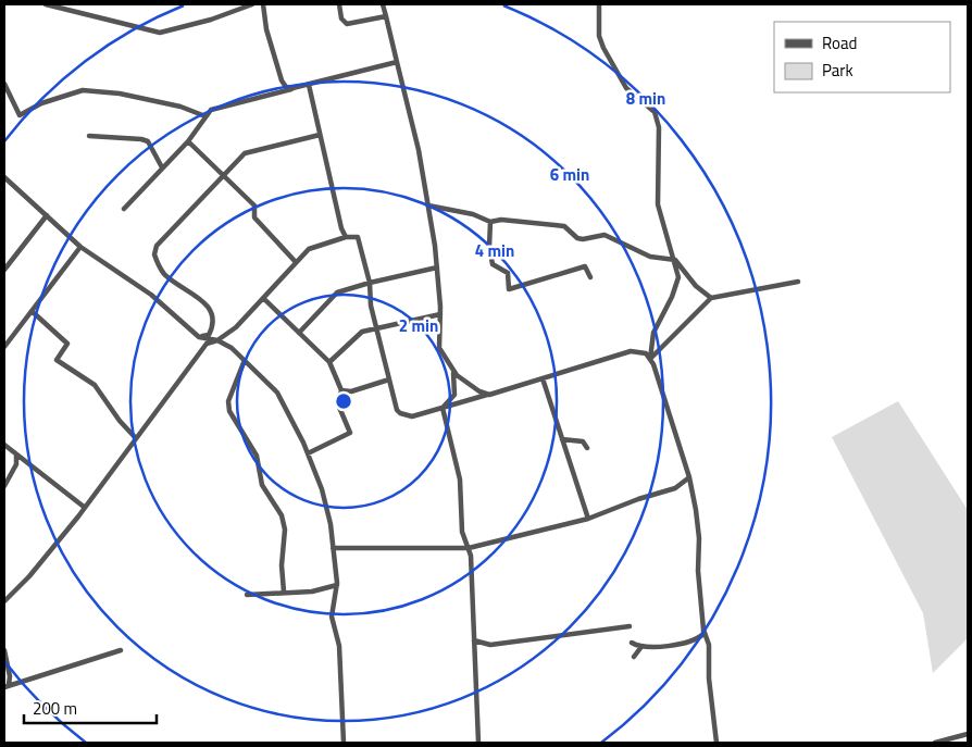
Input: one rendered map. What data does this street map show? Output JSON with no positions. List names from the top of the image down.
{
  "legend": ["Road", "Park"],
  "scale_bar": "200 m",
  "rings": [
    "8 min",
    "6 min",
    "4 min",
    "2 min"
  ]
}
